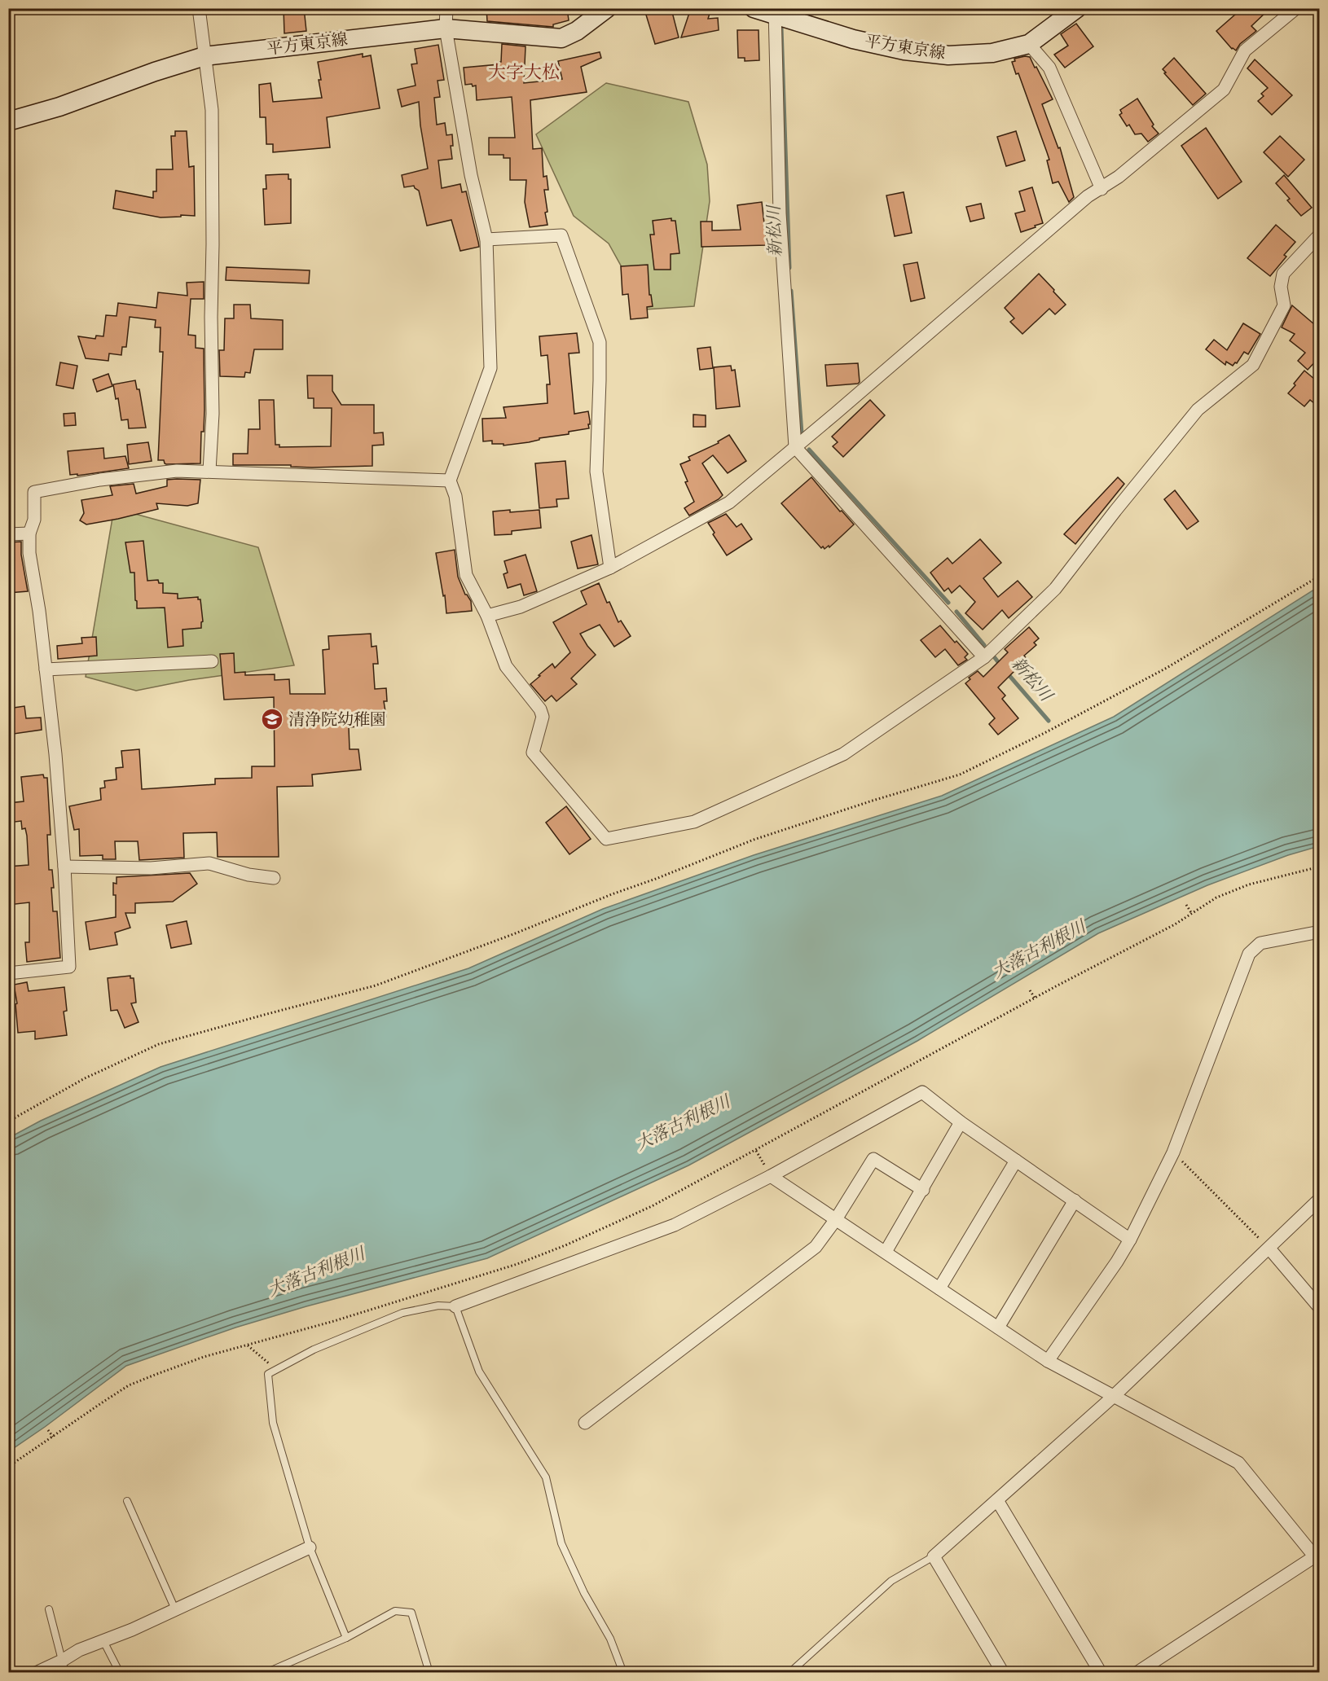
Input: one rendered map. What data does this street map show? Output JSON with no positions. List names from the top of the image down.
{
  "streets": {
    "main road": ["平方東京線"]
  },
  "districts": ["大字大松"],
  "water": ["新松川", "大落古利根川"],
  "places": {
    "school or university": ["清浄院幼稚園"]
  }
}
